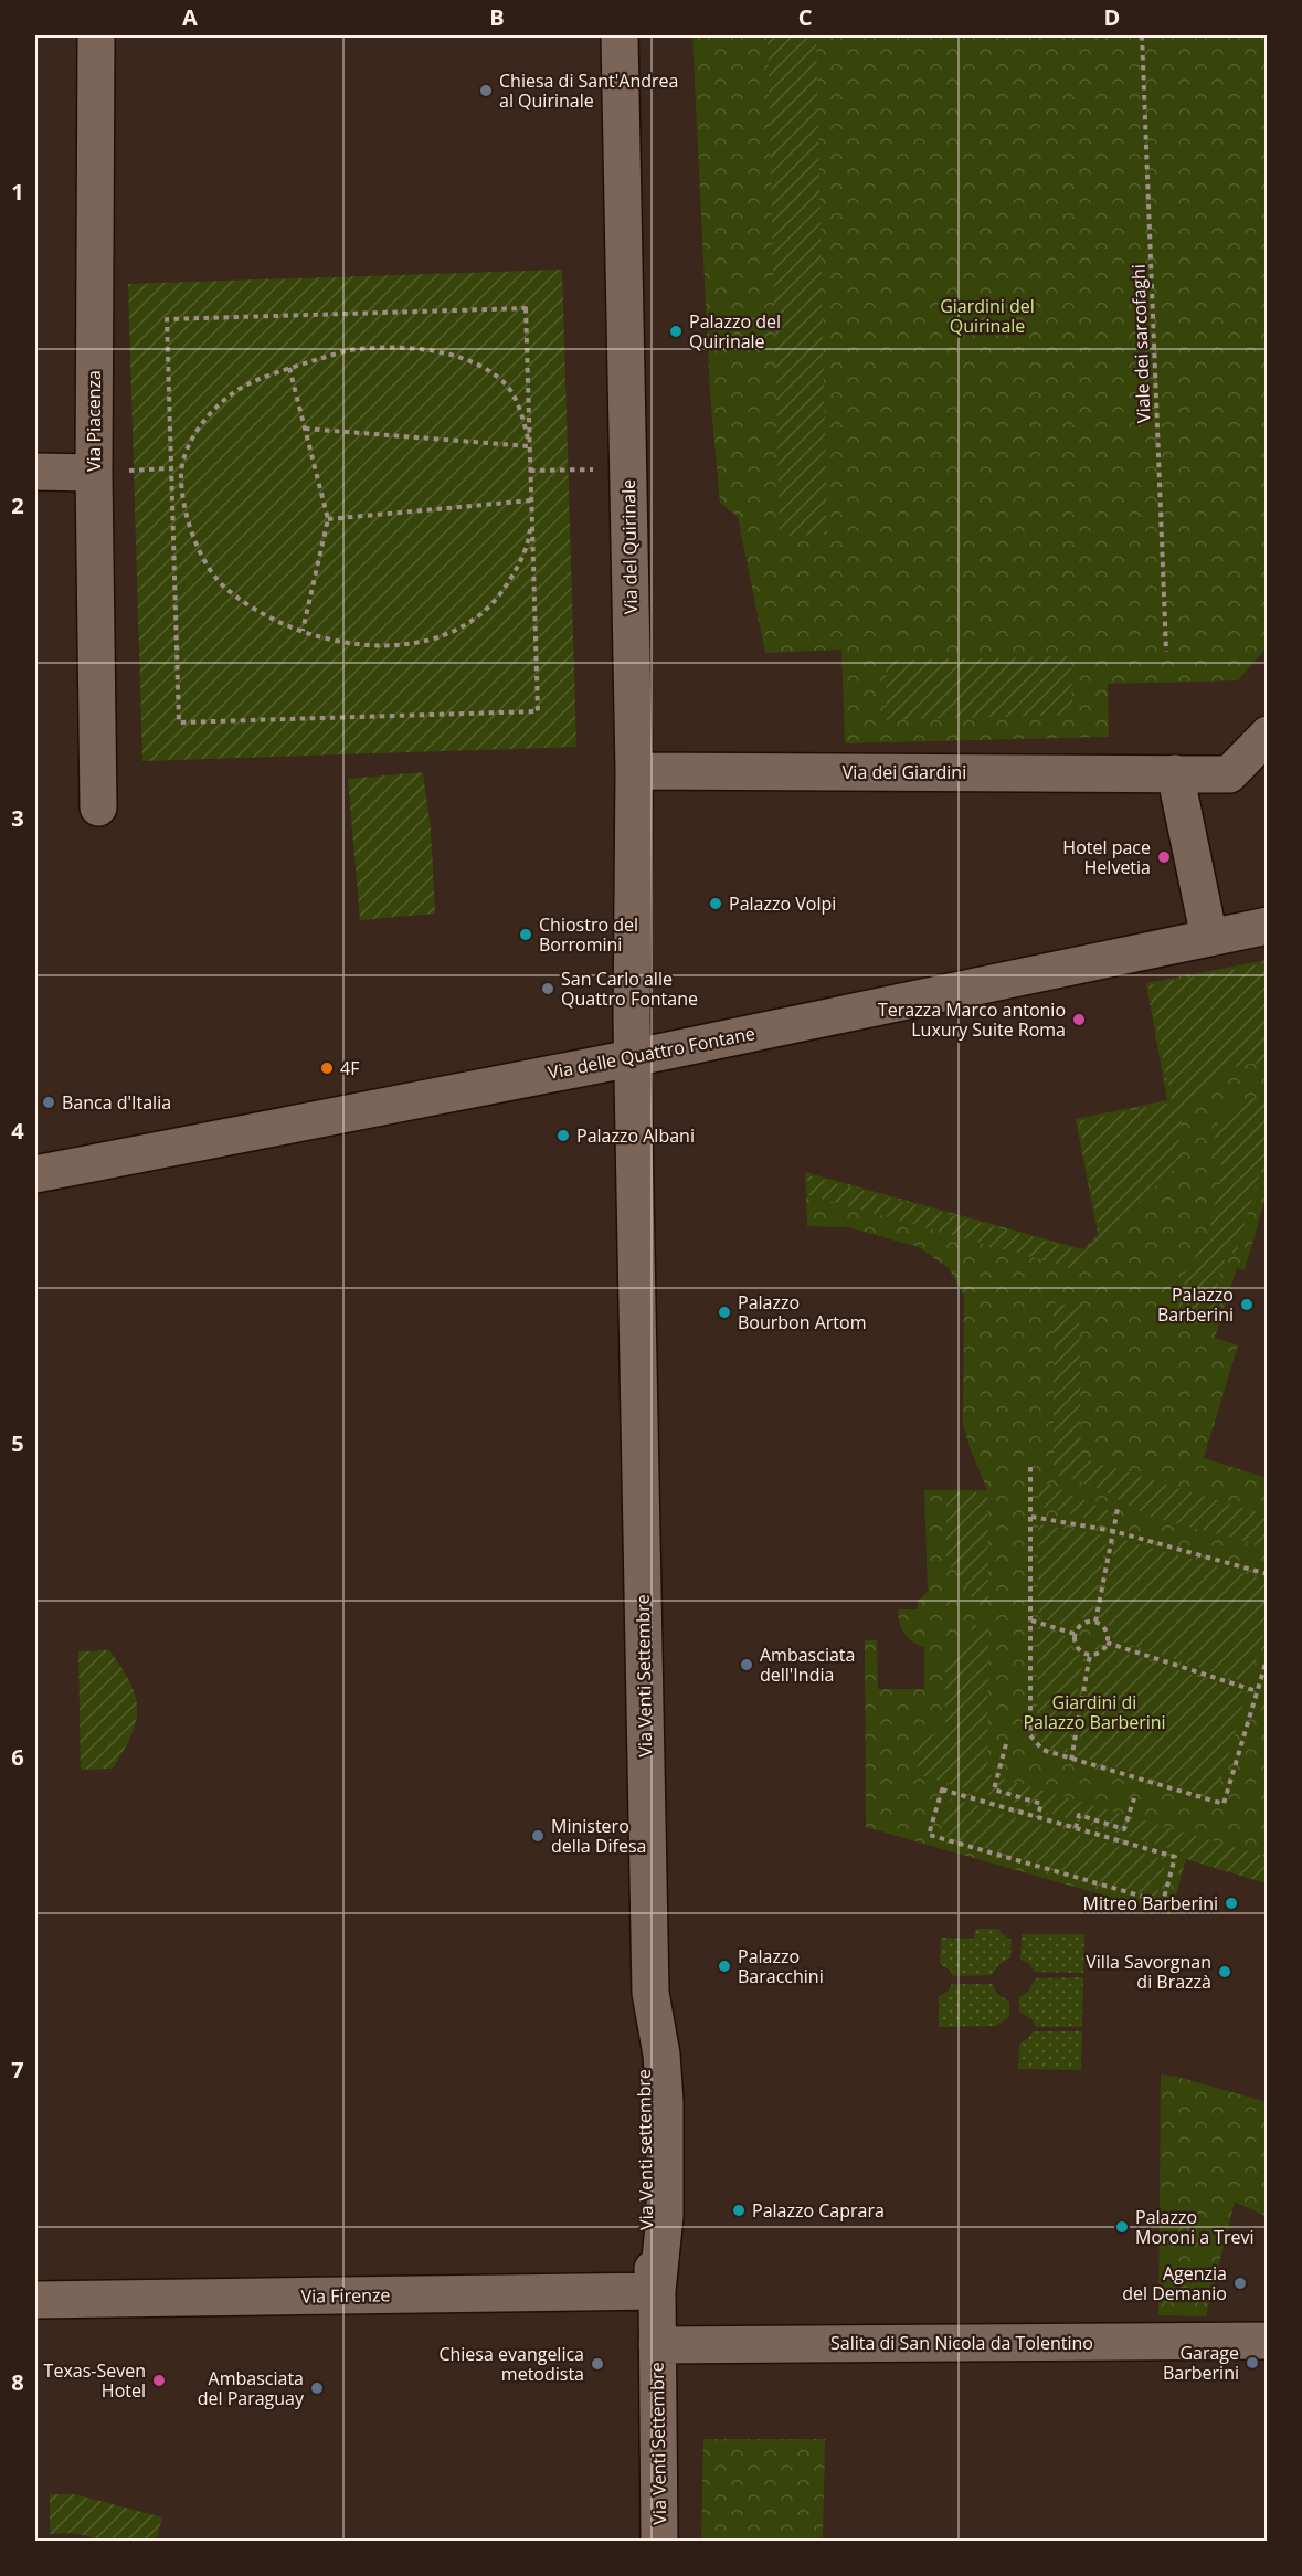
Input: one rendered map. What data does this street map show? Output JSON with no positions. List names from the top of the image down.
{
  "streets": {
    "street": [
      "Via Piacenza",
      "Via del Quirinale",
      "Via dei Giardini",
      "Via delle Quattro Fontane",
      "Via Venti Settembre",
      "Via Venti settembre",
      "Via Firenze",
      "Salita di San Nicola da Tolentino"
    ],
    "path": ["Viale dei sarcofaghi"]
  },
  "crossings": [
    ["Via del Quirinale", "Via dei Giardini"],
    ["Via del Quirinale", "Via delle Quattro Fontane"],
    ["Via del Quirinale", "Via Venti Settembre"],
    ["Via delle Quattro Fontane", "Via Venti Settembre"],
    ["Via Venti Settembre", "Via Venti settembre"],
    ["Via Venti Settembre", "Via Firenze"],
    ["Via Venti Settembre", "Salita di San Nicola da Tolentino"],
    ["Via Venti settembre", "Via Firenze"],
    ["Via Venti settembre", "Salita di San Nicola da Tolentino"]
  ],
  "parks": ["Giardini del Quirinale", "Giardini di Palazzo Barberini"],
  "places": [
    "Chiesa di Sant'Andrea al Quirinale",
    "Palazzo del Quirinale",
    "Hotel pace Helvetia",
    "Palazzo Volpi",
    "Chiostro del Borromini",
    "San Carlo alle Quattro Fontane",
    "Terazza Marco antonio Luxury Suite Roma",
    "4F",
    "Banca d'Italia",
    "Palazzo Albani",
    "Palazzo Barberini",
    "Palazzo Bourbon Artom",
    "Ambasciata dell'India",
    "Ministero della Difesa",
    "Mitreo Barberini",
    "Palazzo Baracchini",
    "Villa Savorgnan di Brazzà",
    "Palazzo Caprara",
    "Palazzo Moroni a Trevi",
    "Agenzia del Demanio",
    "Garage Barberini",
    "Chiesa evangelica metodista",
    "Texas-Seven Hotel",
    "Ambasciata del Paraguay"
  ],
  "grid": {
    "columns": [
      "A",
      "B",
      "C",
      "D"
    ],
    "rows": [
      "1",
      "2",
      "3",
      "4",
      "5",
      "6",
      "7",
      "8"
    ]
  }
}
